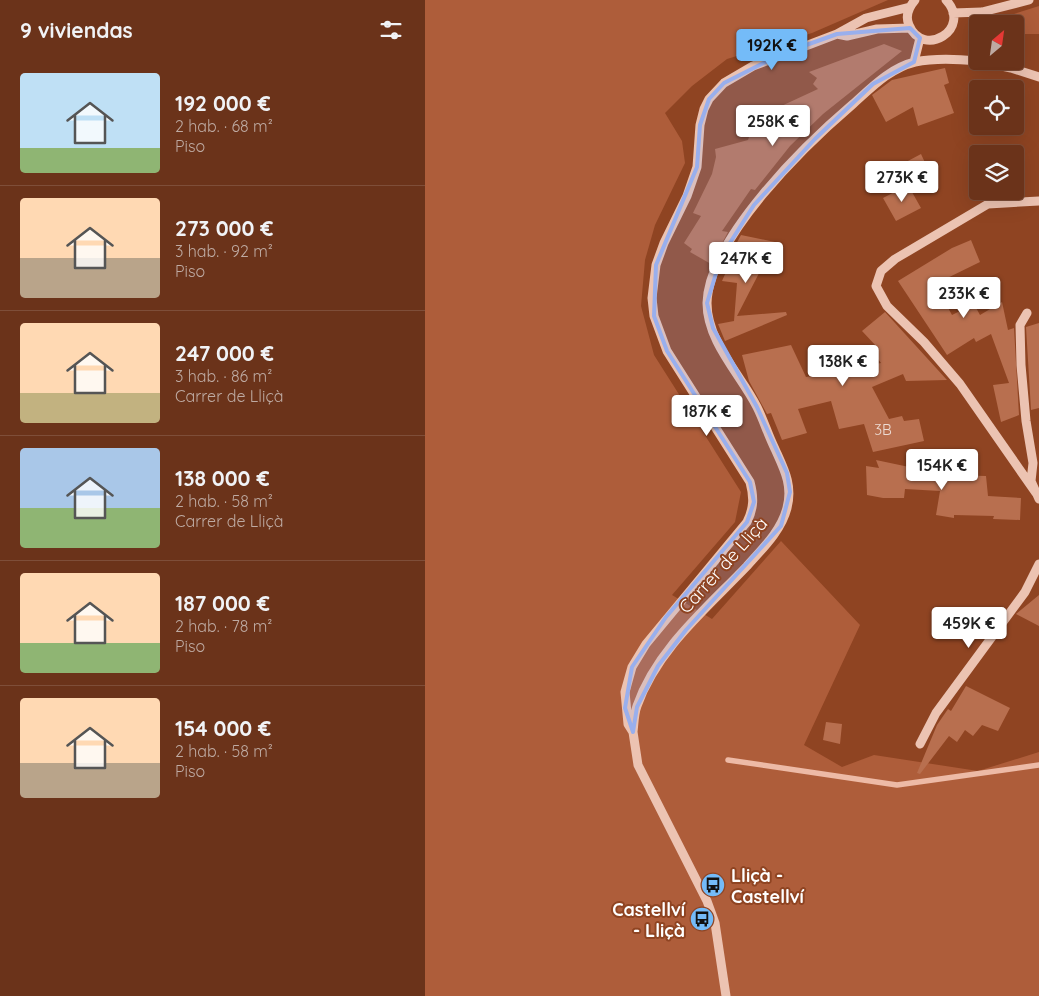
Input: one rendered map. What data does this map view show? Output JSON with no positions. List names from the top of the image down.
{
  "streets": {
    "street": ["Carrer de Lliçà"]
  },
  "places": {
    "bus stop": ["Lliçà - Castellví", "Castellví - Lliçà"]
  },
  "house_numbers": ["3B"],
  "north": "top right",
  "page": {
    "heading": "9 viviendas",
    "price": [
      "192K €",
      "258K €",
      "273K €",
      "247K €",
      "233K €",
      "138K €",
      "187K €",
      "154K €",
      "459K €"
    ],
    "list": [
      {
        "name": "192 000 €",
        "note": "2 hab. · 68 m² · Piso"
      },
      {
        "name": "273 000 €",
        "note": "3 hab. · 92 m² · Piso"
      },
      {
        "name": "247 000 €",
        "note": "3 hab. · 86 m² · Carrer de Lliçà"
      },
      {
        "name": "138 000 €",
        "note": "2 hab. · 58 m² · Carrer de Lliçà"
      },
      {
        "name": "187 000 €",
        "note": "2 hab. · 78 m² · Piso"
      },
      {
        "name": "154 000 €",
        "note": "2 hab. · 58 m² · Piso"
      }
    ]
  }
}
